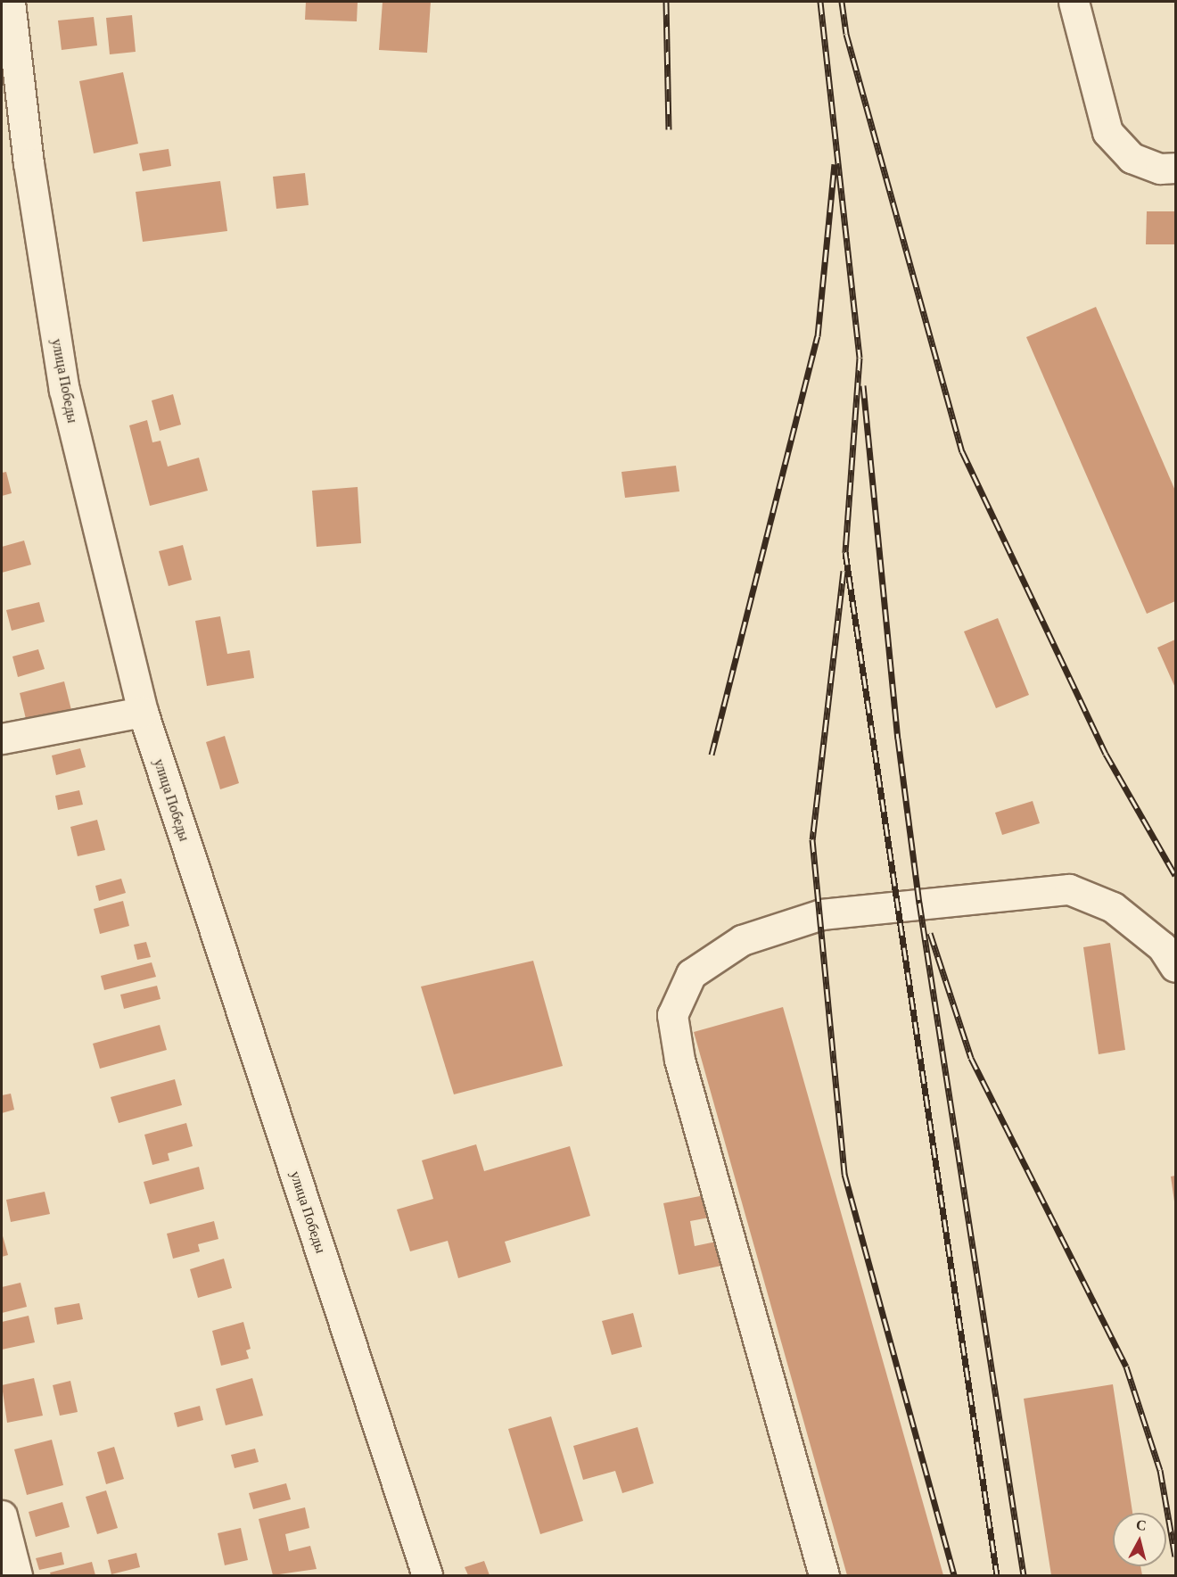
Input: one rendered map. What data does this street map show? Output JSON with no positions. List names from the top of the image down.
{
  "streets": {
    "street": ["улица Победы"]
  },
  "north": "top"
}
